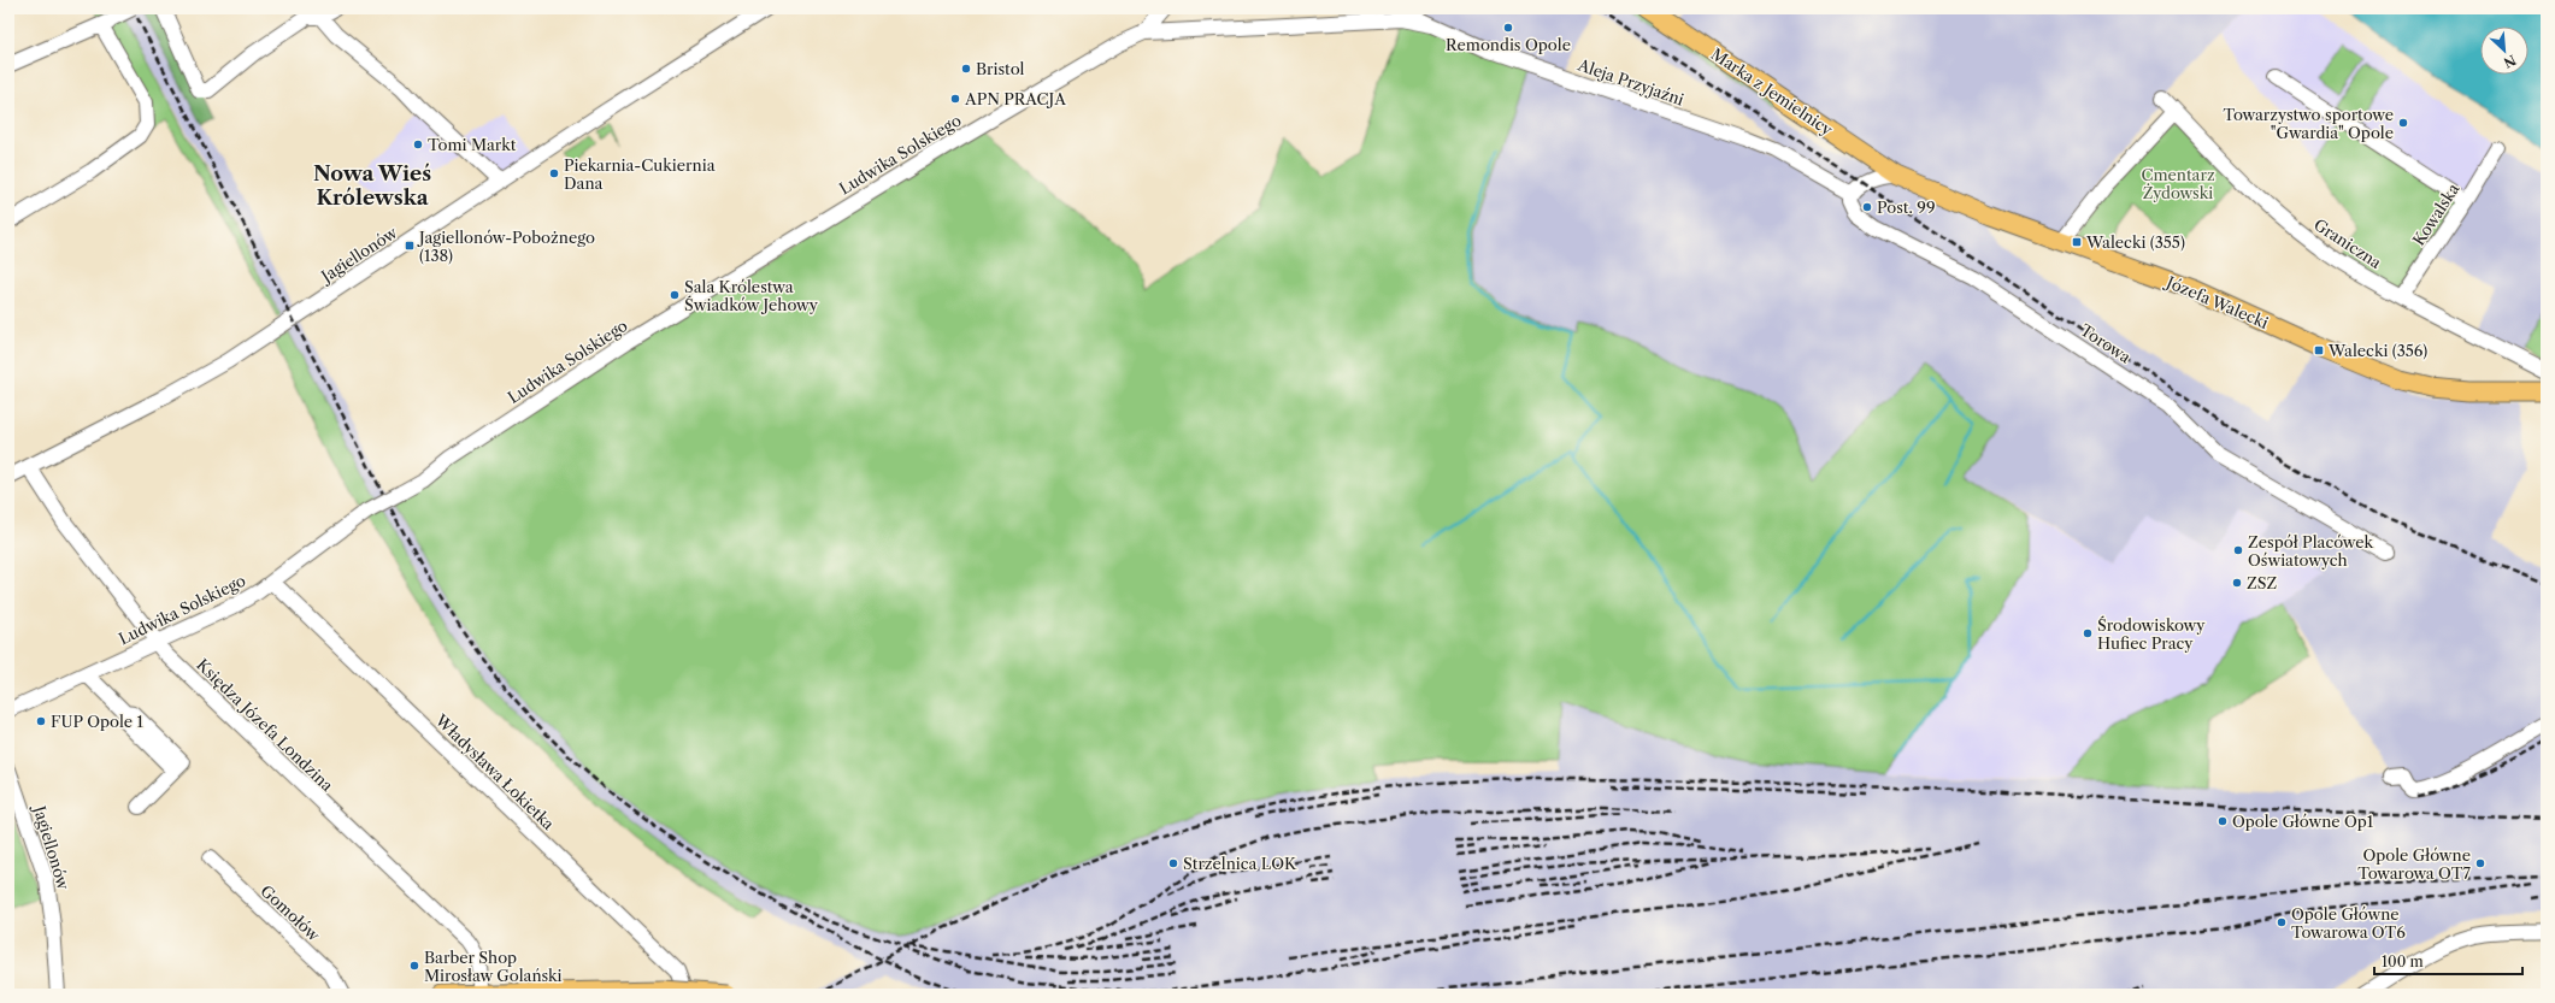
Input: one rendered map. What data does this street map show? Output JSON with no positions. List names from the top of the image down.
{
  "streets": {
    "main road": ["Marka z Jemielnicy", "Józefa Walecki"],
    "street": [
      "Aleja Przyjaźni",
      "Ludwika Solskiego",
      "Kowalska",
      "Graniczna",
      "Jagiellonów",
      "Torowa",
      "Księdza Józefa Londzina",
      "Władysława Łokietka",
      "Gomołów"
    ]
  },
  "crossings": [
    ["Aleja Przyjaźni", "Ludwika Solskiego"],
    ["Aleja Przyjaźni", "Torowa"],
    ["Marka z Jemielnicy", "Józefa Walecki"],
    ["Ludwika Solskiego", "Księdza Józefa Londzina"],
    ["Ludwika Solskiego", "Władysława Łokietka"],
    ["Kowalska", "Graniczna"],
    ["Jagiellonów", "Księdza Józefa Londzina"]
  ],
  "districts": ["Nowa Wieś Królewska"],
  "parks": ["Cmentarz Żydowski"],
  "places": {
    "other": [
      "Remondis Opole",
      "Bristol",
      "APN PRACJA",
      "Towarzystwo sportowe \"Gwardia\" Opole",
      "Tomi Markt",
      "Piekarnia-Cukiernia Dana",
      "Post. 99",
      "Sala Królestwa Świadków Jehowy",
      "Zespół Placówek Oświatowych",
      "ZSZ",
      "Środowiskowy Hufiec Pracy",
      "FUP Opole 1",
      "Opole Główne Op1",
      "Strzelnica LOK",
      "Opole Główne Towarowa OT7",
      "Opole Główne Towarowa OT6",
      "Barber Shop Mirosław Golański"
    ],
    "transit": ["Walecki (355)", "Jagiellonów-Pobożnego (138)", "Walecki (356)"]
  },
  "scale_bar": "100 m",
  "north": "bottom right"
}
